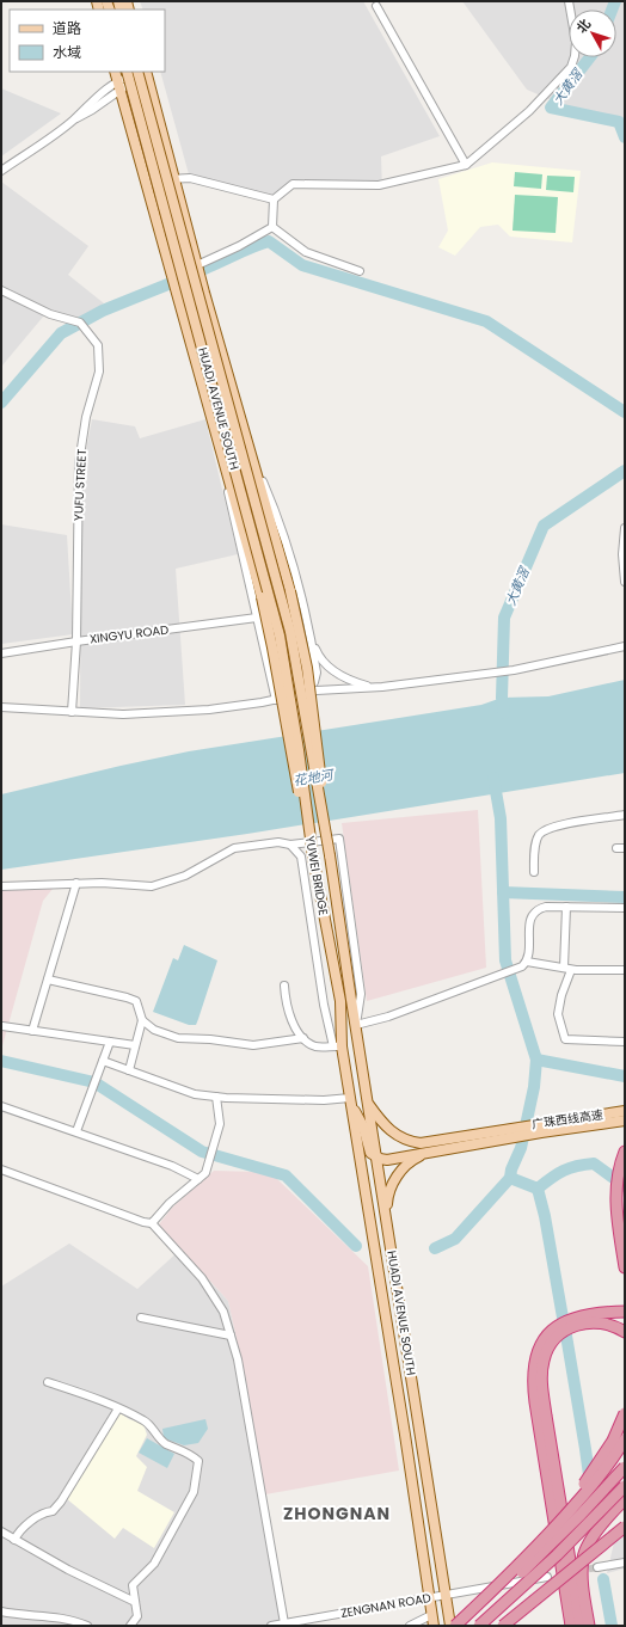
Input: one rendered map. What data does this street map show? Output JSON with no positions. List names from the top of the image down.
{
  "streets": {
    "main road": ["HUADI AVENUE SOUTH", "YUWEI BRIDGE", "广珠西线高速"],
    "street": ["YUFU STREET", "XINGYU ROAD", "ZENGNAN ROAD"]
  },
  "crossings": [
    ["HUADI AVENUE SOUTH", "XINGYU ROAD"],
    ["HUADI AVENUE SOUTH", "YUWEI BRIDGE"],
    ["HUADI AVENUE SOUTH", "ZENGNAN ROAD"],
    ["YUFU STREET", "XINGYU ROAD"]
  ],
  "districts": ["ZHONGNAN"],
  "water": ["大黄滘", "花地河"],
  "legend": ["道路", "水域"],
  "north": "top left"
}
